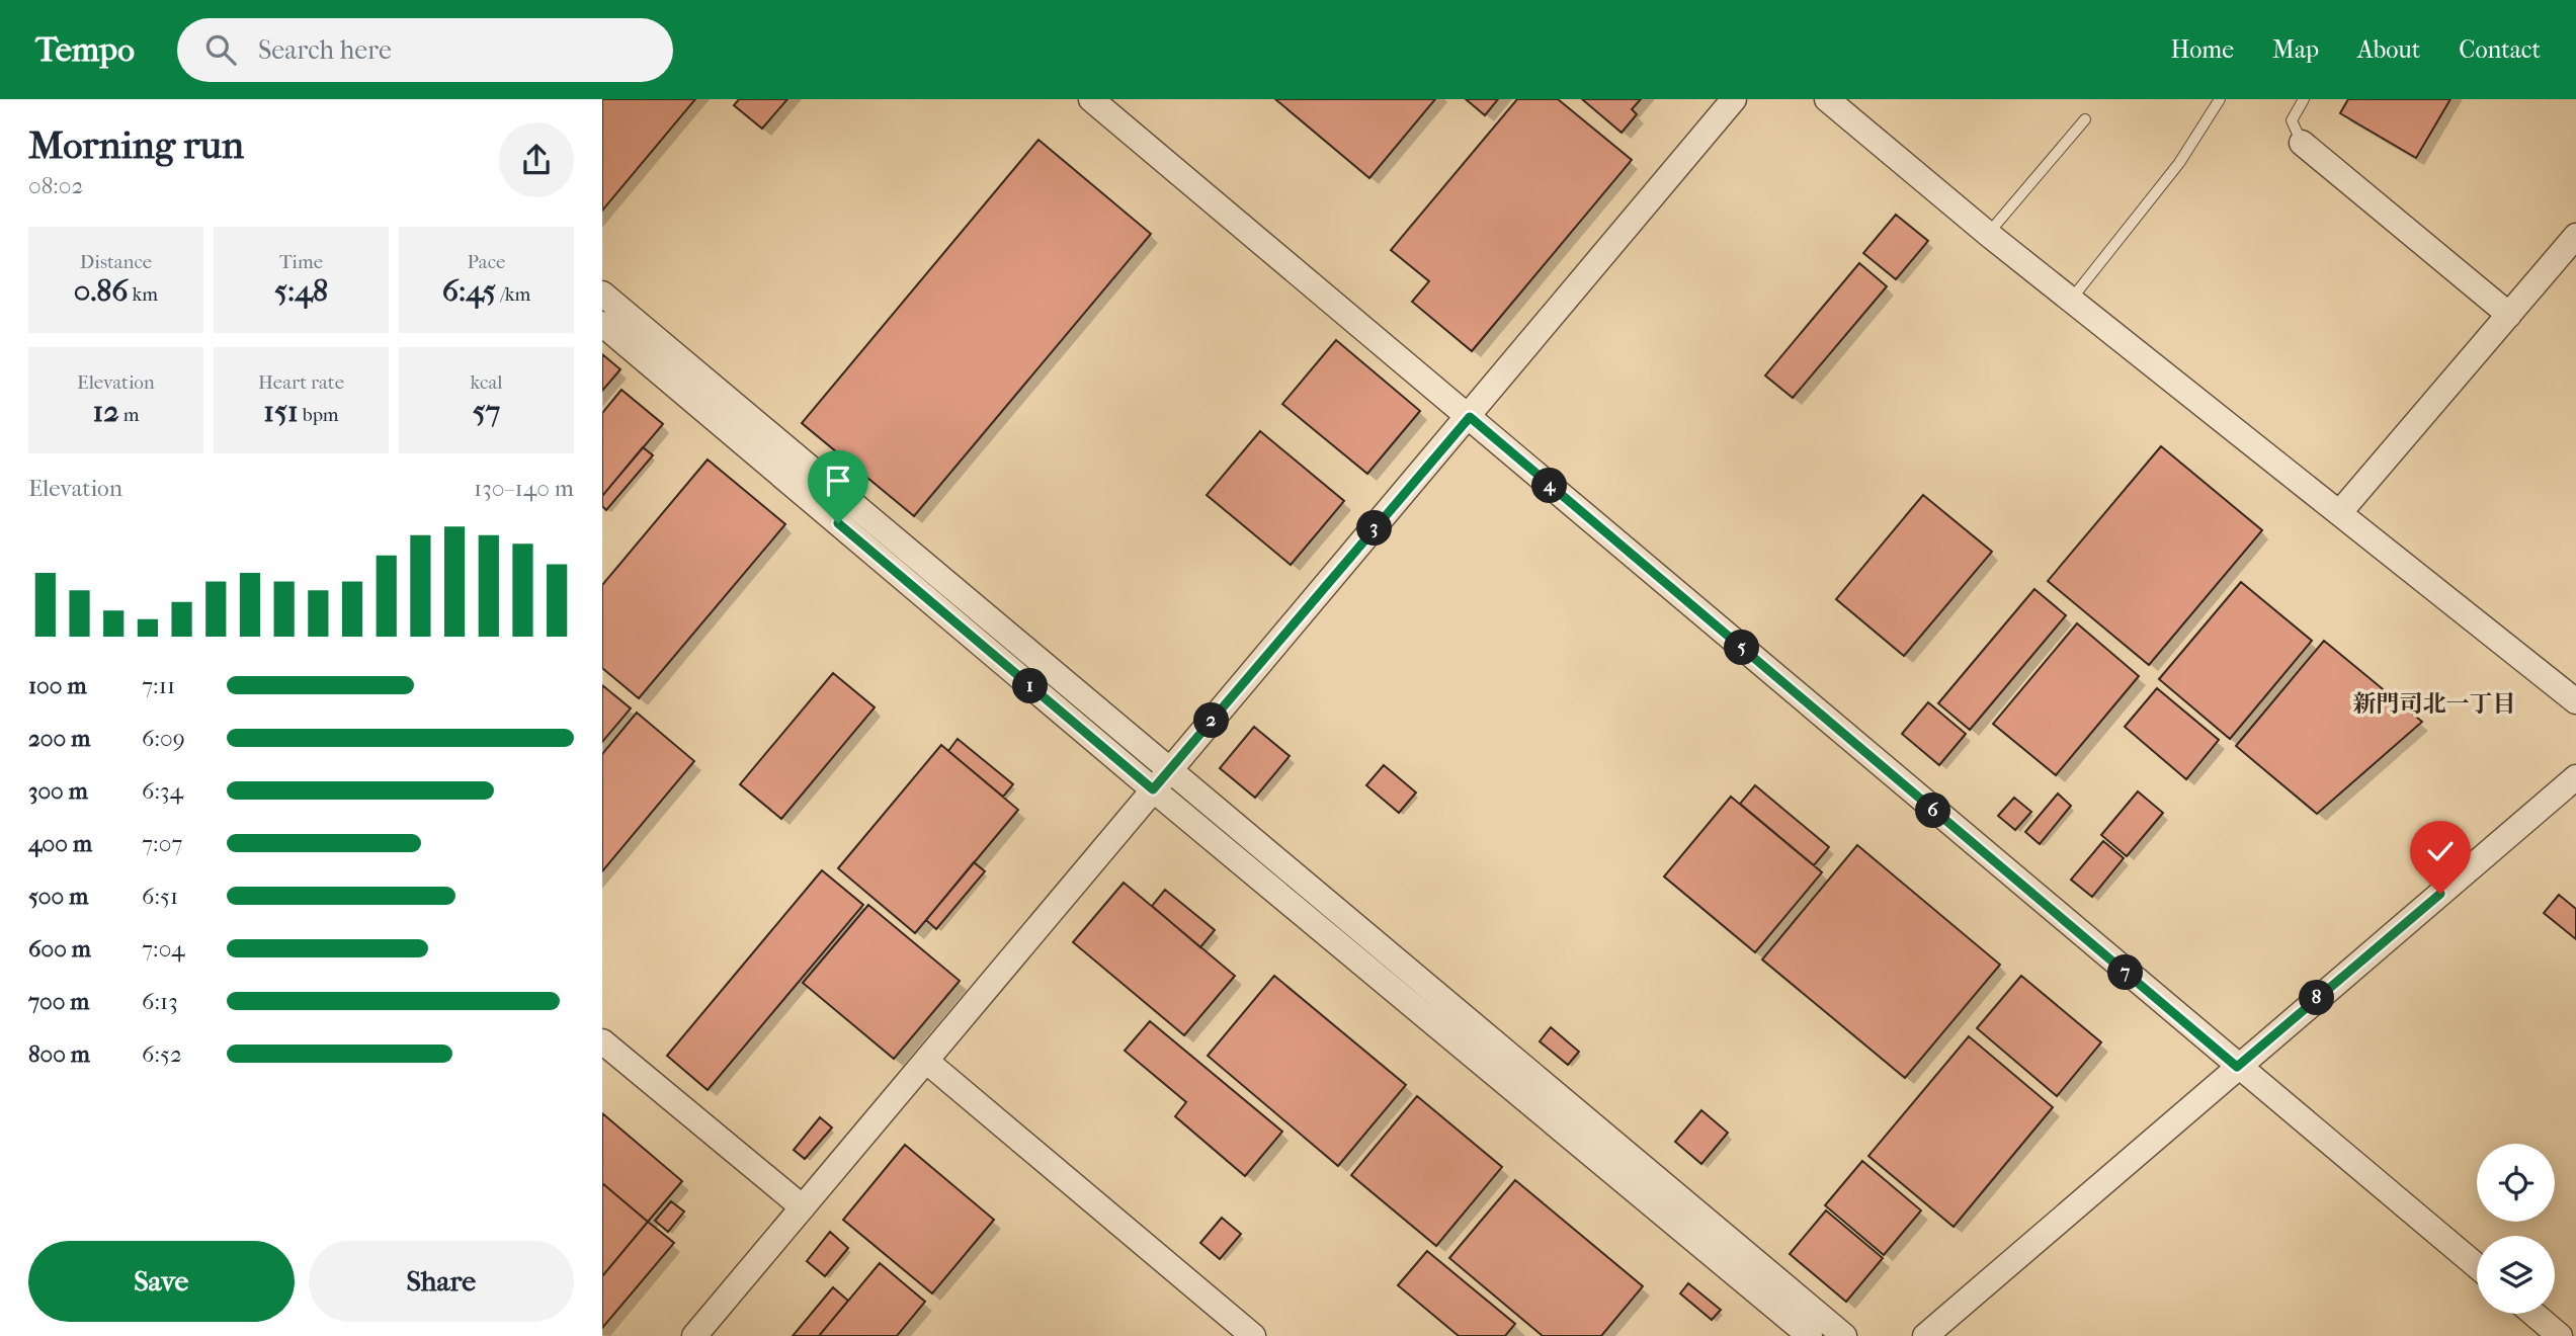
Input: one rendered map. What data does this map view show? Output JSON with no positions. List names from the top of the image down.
{
  "districts": ["新門司北一丁目"],
  "page": {
    "header": "Tempo",
    "search": "Search here",
    "nav": [
      "Home",
      "Map",
      "About",
      "Contact"
    ],
    "heading": ["Morning run", "08:02"],
    "stats": [
      ["Distance", "0.86 km"],
      ["Time", "5:48"],
      ["Pace", "6:45 /km"],
      ["Elevation", "12 m"],
      ["Heart rate", "151 bpm"],
      ["kcal", "57"]
    ],
    "chart": ["Elevation", "130–140 m"],
    "pins": [
      "4",
      "3",
      "5",
      "1",
      "2",
      "6",
      "7",
      "8"
    ],
    "list": [
      {
        "name": "100 m",
        "note": "7:11"
      },
      {
        "name": "200 m",
        "note": "6:09"
      },
      {
        "name": "300 m",
        "note": "6:34"
      },
      {
        "name": "400 m",
        "note": "7:07"
      },
      {
        "name": "500 m",
        "note": "6:51"
      },
      {
        "name": "600 m",
        "note": "7:04"
      },
      {
        "name": "700 m",
        "note": "6:13"
      },
      {
        "name": "800 m",
        "note": "6:52"
      }
    ],
    "buttons": ["Save", "Share"]
  }
}
